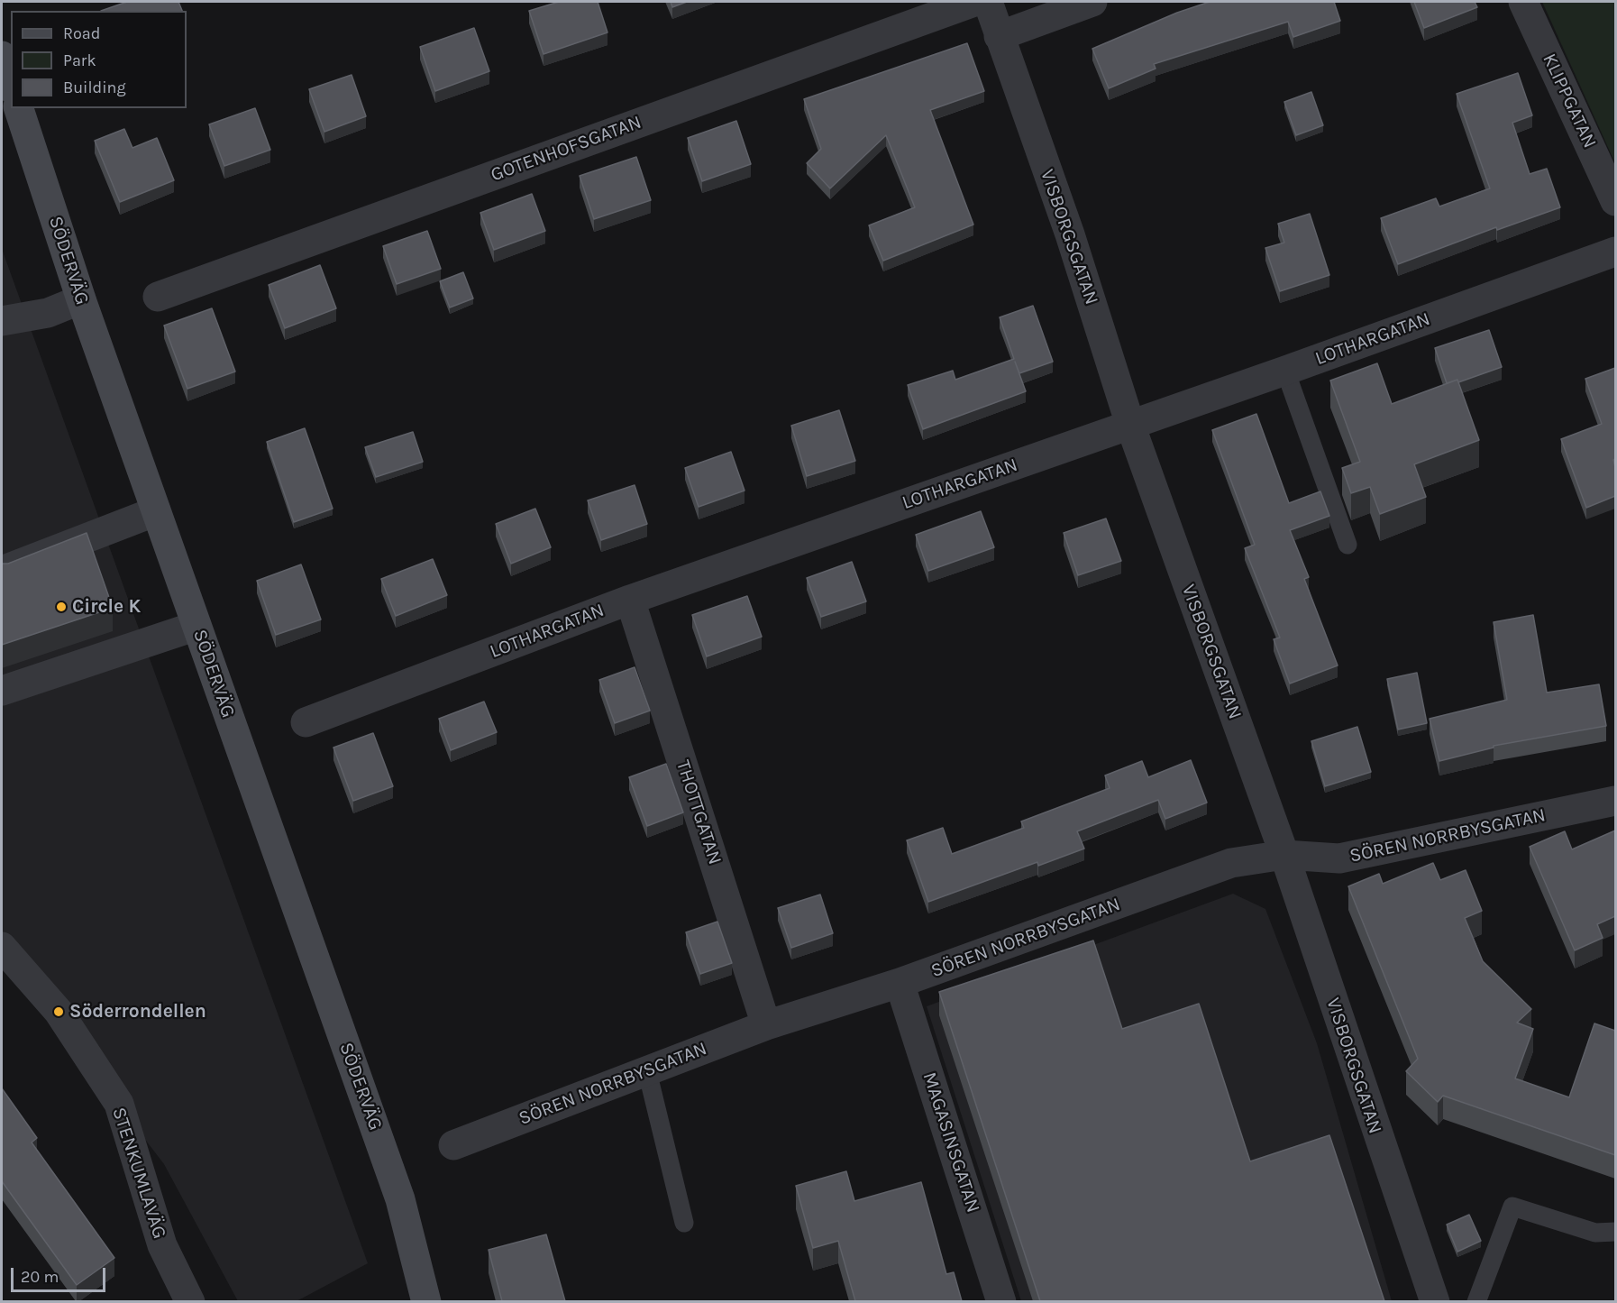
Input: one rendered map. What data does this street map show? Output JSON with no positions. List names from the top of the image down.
{
  "streets": {
    "main road": ["SÖDERVÄG"],
    "street": [
      "KLIPPGATAN",
      "GOTENHOFSGATAN",
      "VISBORGSGATAN",
      "LOTHARGATAN",
      "THOTTGATAN",
      "SÖREN NORRBYSGATAN",
      "MAGASINSGATAN",
      "STENKUMLAVÄG"
    ]
  },
  "crossings": [
    ["VISBORGSGATAN", "LOTHARGATAN"],
    ["VISBORGSGATAN", "SÖREN NORRBYSGATAN"],
    ["LOTHARGATAN", "THOTTGATAN"],
    ["THOTTGATAN", "SÖREN NORRBYSGATAN"],
    ["SÖREN NORRBYSGATAN", "MAGASINSGATAN"]
  ],
  "places": ["Circle K", "Söderrondellen"],
  "legend": ["Road", "Park", "Building"],
  "scale_bar": "20 m"
}
